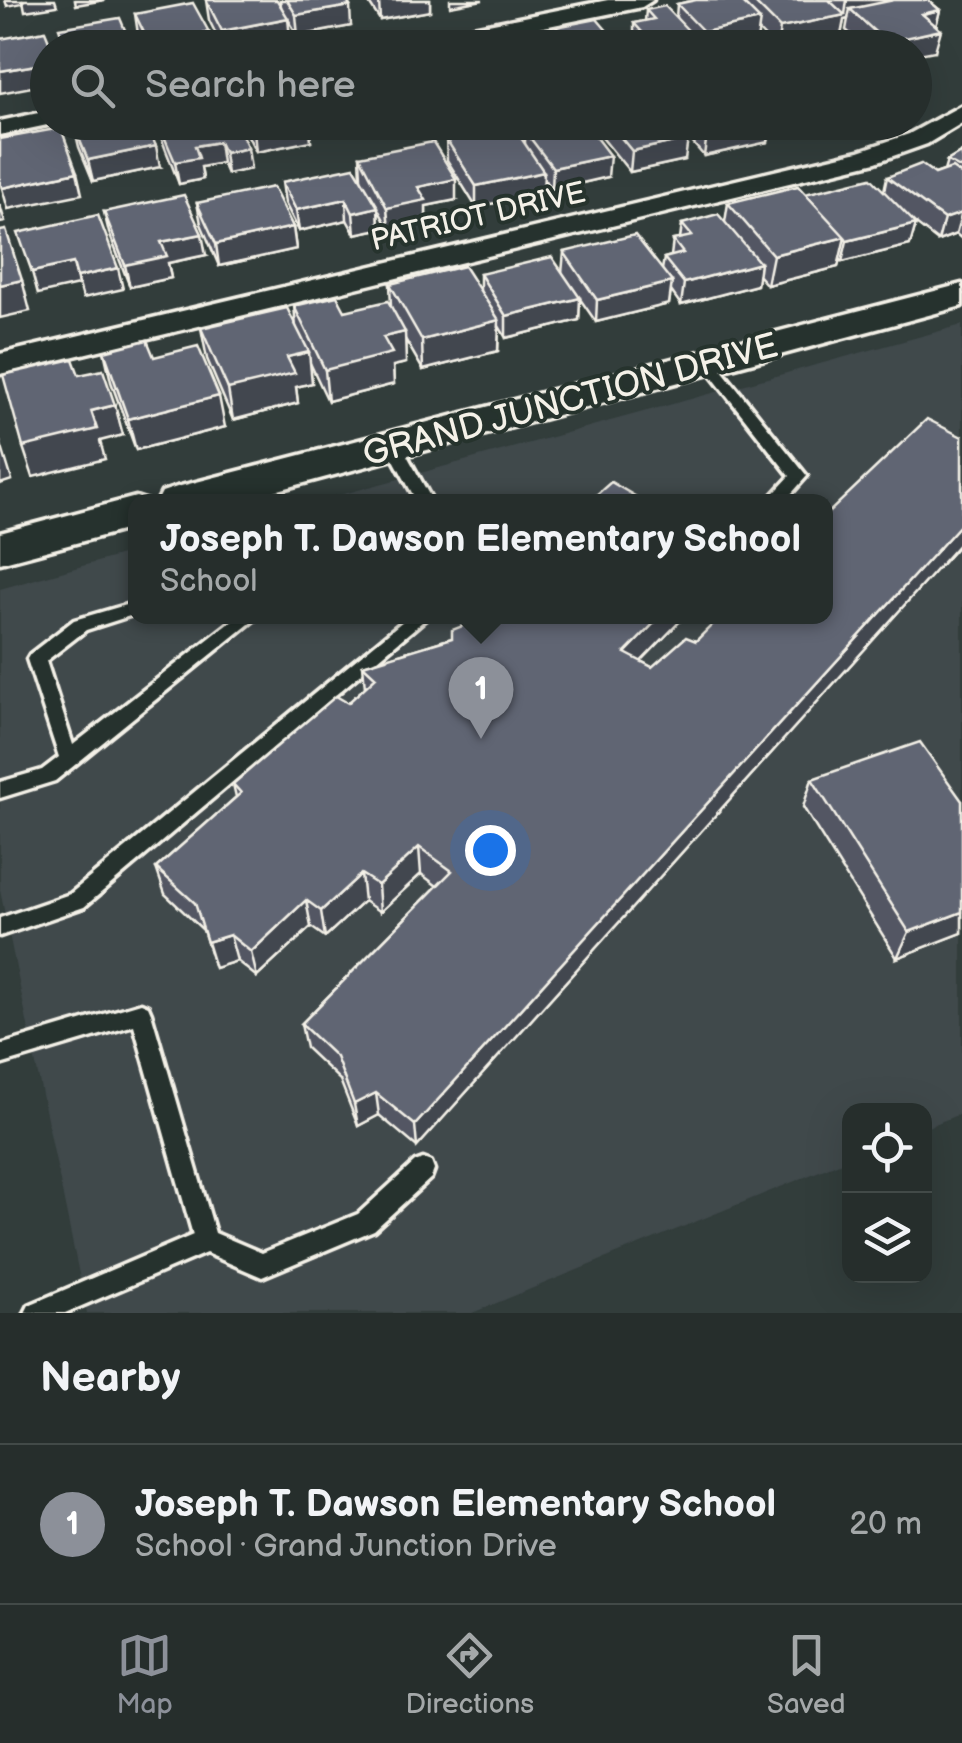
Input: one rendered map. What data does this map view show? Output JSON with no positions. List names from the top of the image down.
{
  "streets": {
    "street": ["PATRIOT DRIVE", "GRAND JUNCTION DRIVE"]
  },
  "page": {
    "search": "Search here",
    "popup": ["Joseph T. Dawson Elementary School", "School"],
    "pins": "1",
    "heading": "Nearby",
    "list": [
      {
        "mark": "1",
        "name": "Joseph T. Dawson Elementary School",
        "note": "School · Grand Junction Drive",
        "value": "20 m"
      }
    ],
    "nav": ["Map", "Directions", "Saved"]
  }
}
